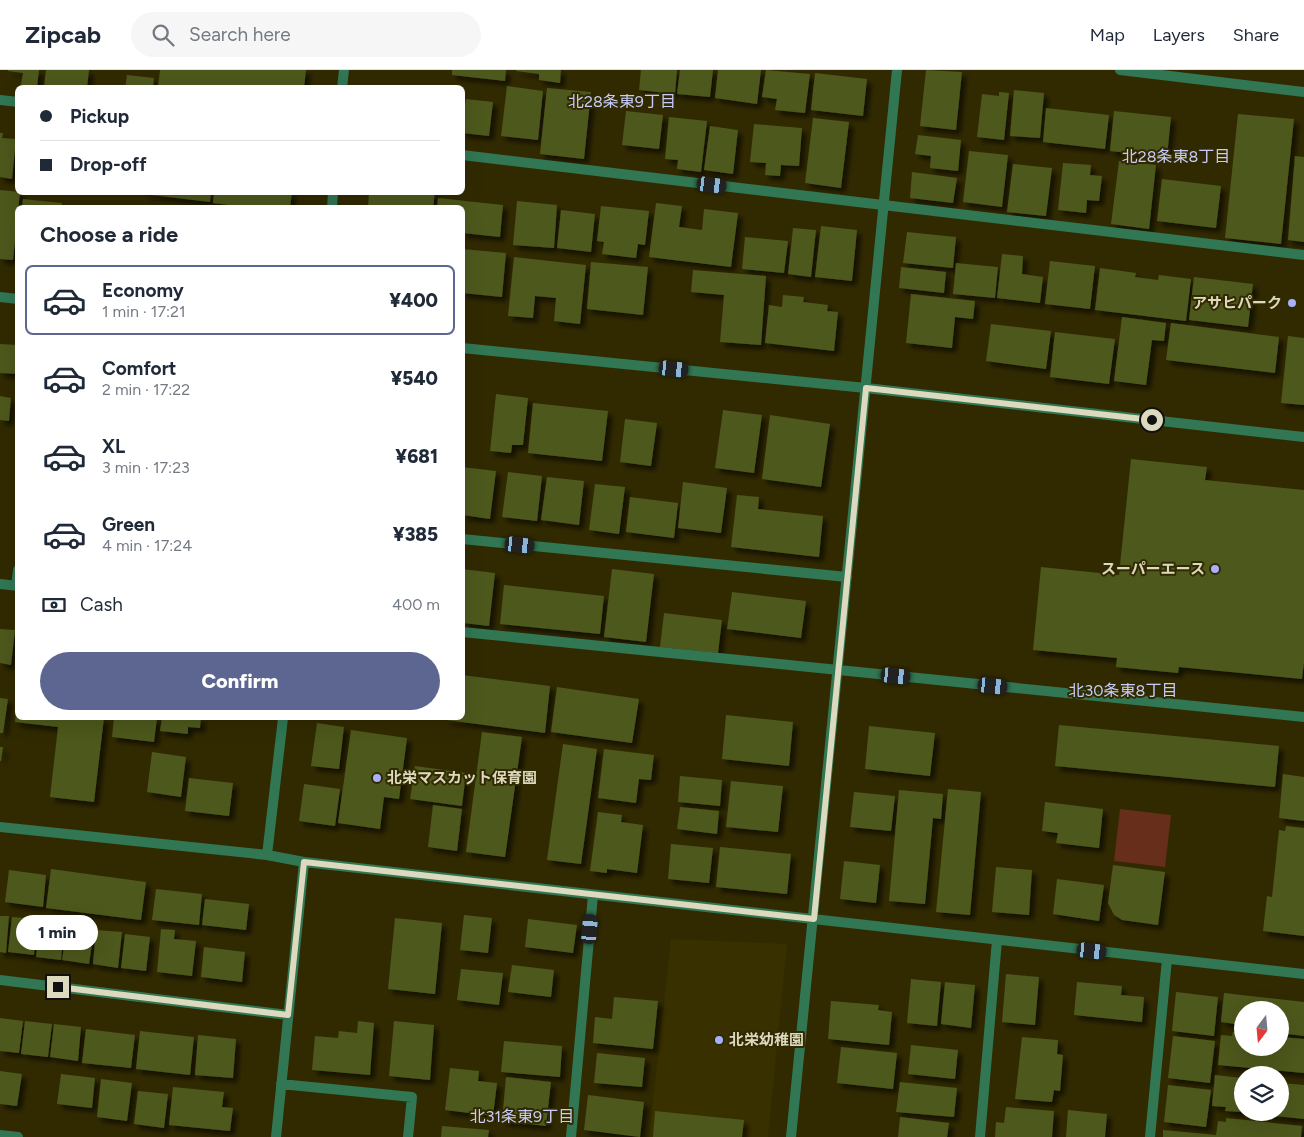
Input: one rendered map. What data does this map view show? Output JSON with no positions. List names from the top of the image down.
{
  "districts": [
    "北28条東9丁目",
    "北28条東8丁目",
    "北30条東8丁目",
    "北31条東9丁目"
  ],
  "places": [
    "アサヒパーク",
    "スーパーエース",
    "北栄マスカット保育園",
    "北栄幼稚園"
  ],
  "north": "bottom",
  "page": {
    "header": "Zipcab",
    "search": "Search here",
    "nav": ["Map", "Layers", "Share"],
    "banner": ["Pickup", "Drop-off"],
    "heading": "Choose a ride",
    "list": [
      {
        "name": "Economy",
        "note": "1 min · 17:21",
        "value": "¥400"
      },
      {
        "name": "Comfort",
        "note": "2 min · 17:22",
        "value": "¥540"
      },
      {
        "name": "XL",
        "note": "3 min · 17:23",
        "value": "¥681"
      },
      {
        "name": "Green",
        "note": "4 min · 17:24",
        "value": "¥385"
      }
    ],
    "pay": ["Cash", "400 m"],
    "buttons": "Confirm",
    "bubble": "1 min"
  }
}
